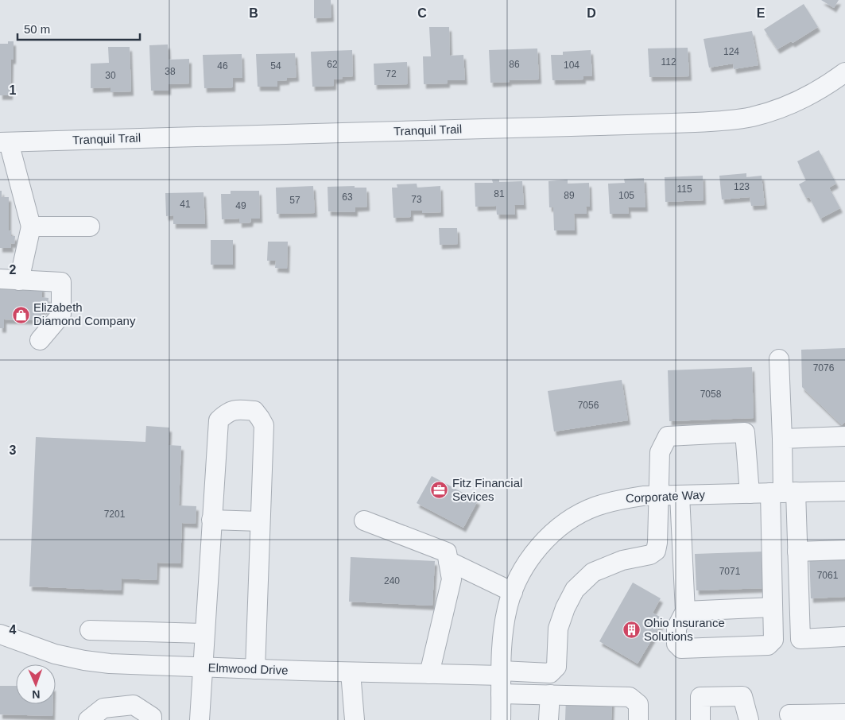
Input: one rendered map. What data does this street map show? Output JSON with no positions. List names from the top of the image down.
{
  "streets": {
    "street": ["Tranquil Trail", "Corporate Way", "Elmwood Drive"]
  },
  "crossings": [
    ["Corporate Way", "Elmwood Drive"]
  ],
  "places": {
    "shop": ["Elizabeth Diamond Company"],
    "office": ["Fitz Financial Sevices"],
    "building": ["Ohio Insurance Solutions"]
  },
  "house_numbers": [
    "124",
    "112",
    "62",
    "86",
    "104",
    "46",
    "54",
    "38",
    "72",
    "30",
    "123",
    "115",
    "81",
    "89",
    "105",
    "63",
    "73",
    "57",
    "41",
    "49",
    "7076",
    "7058",
    "7056",
    "7201",
    "7071",
    "7061",
    "240"
  ],
  "scale_bar": "50 m",
  "north": "bottom",
  "grid": {
    "columns": [
      "B",
      "C",
      "D",
      "E"
    ],
    "rows": [
      "1",
      "2",
      "3",
      "4"
    ]
  }
}
